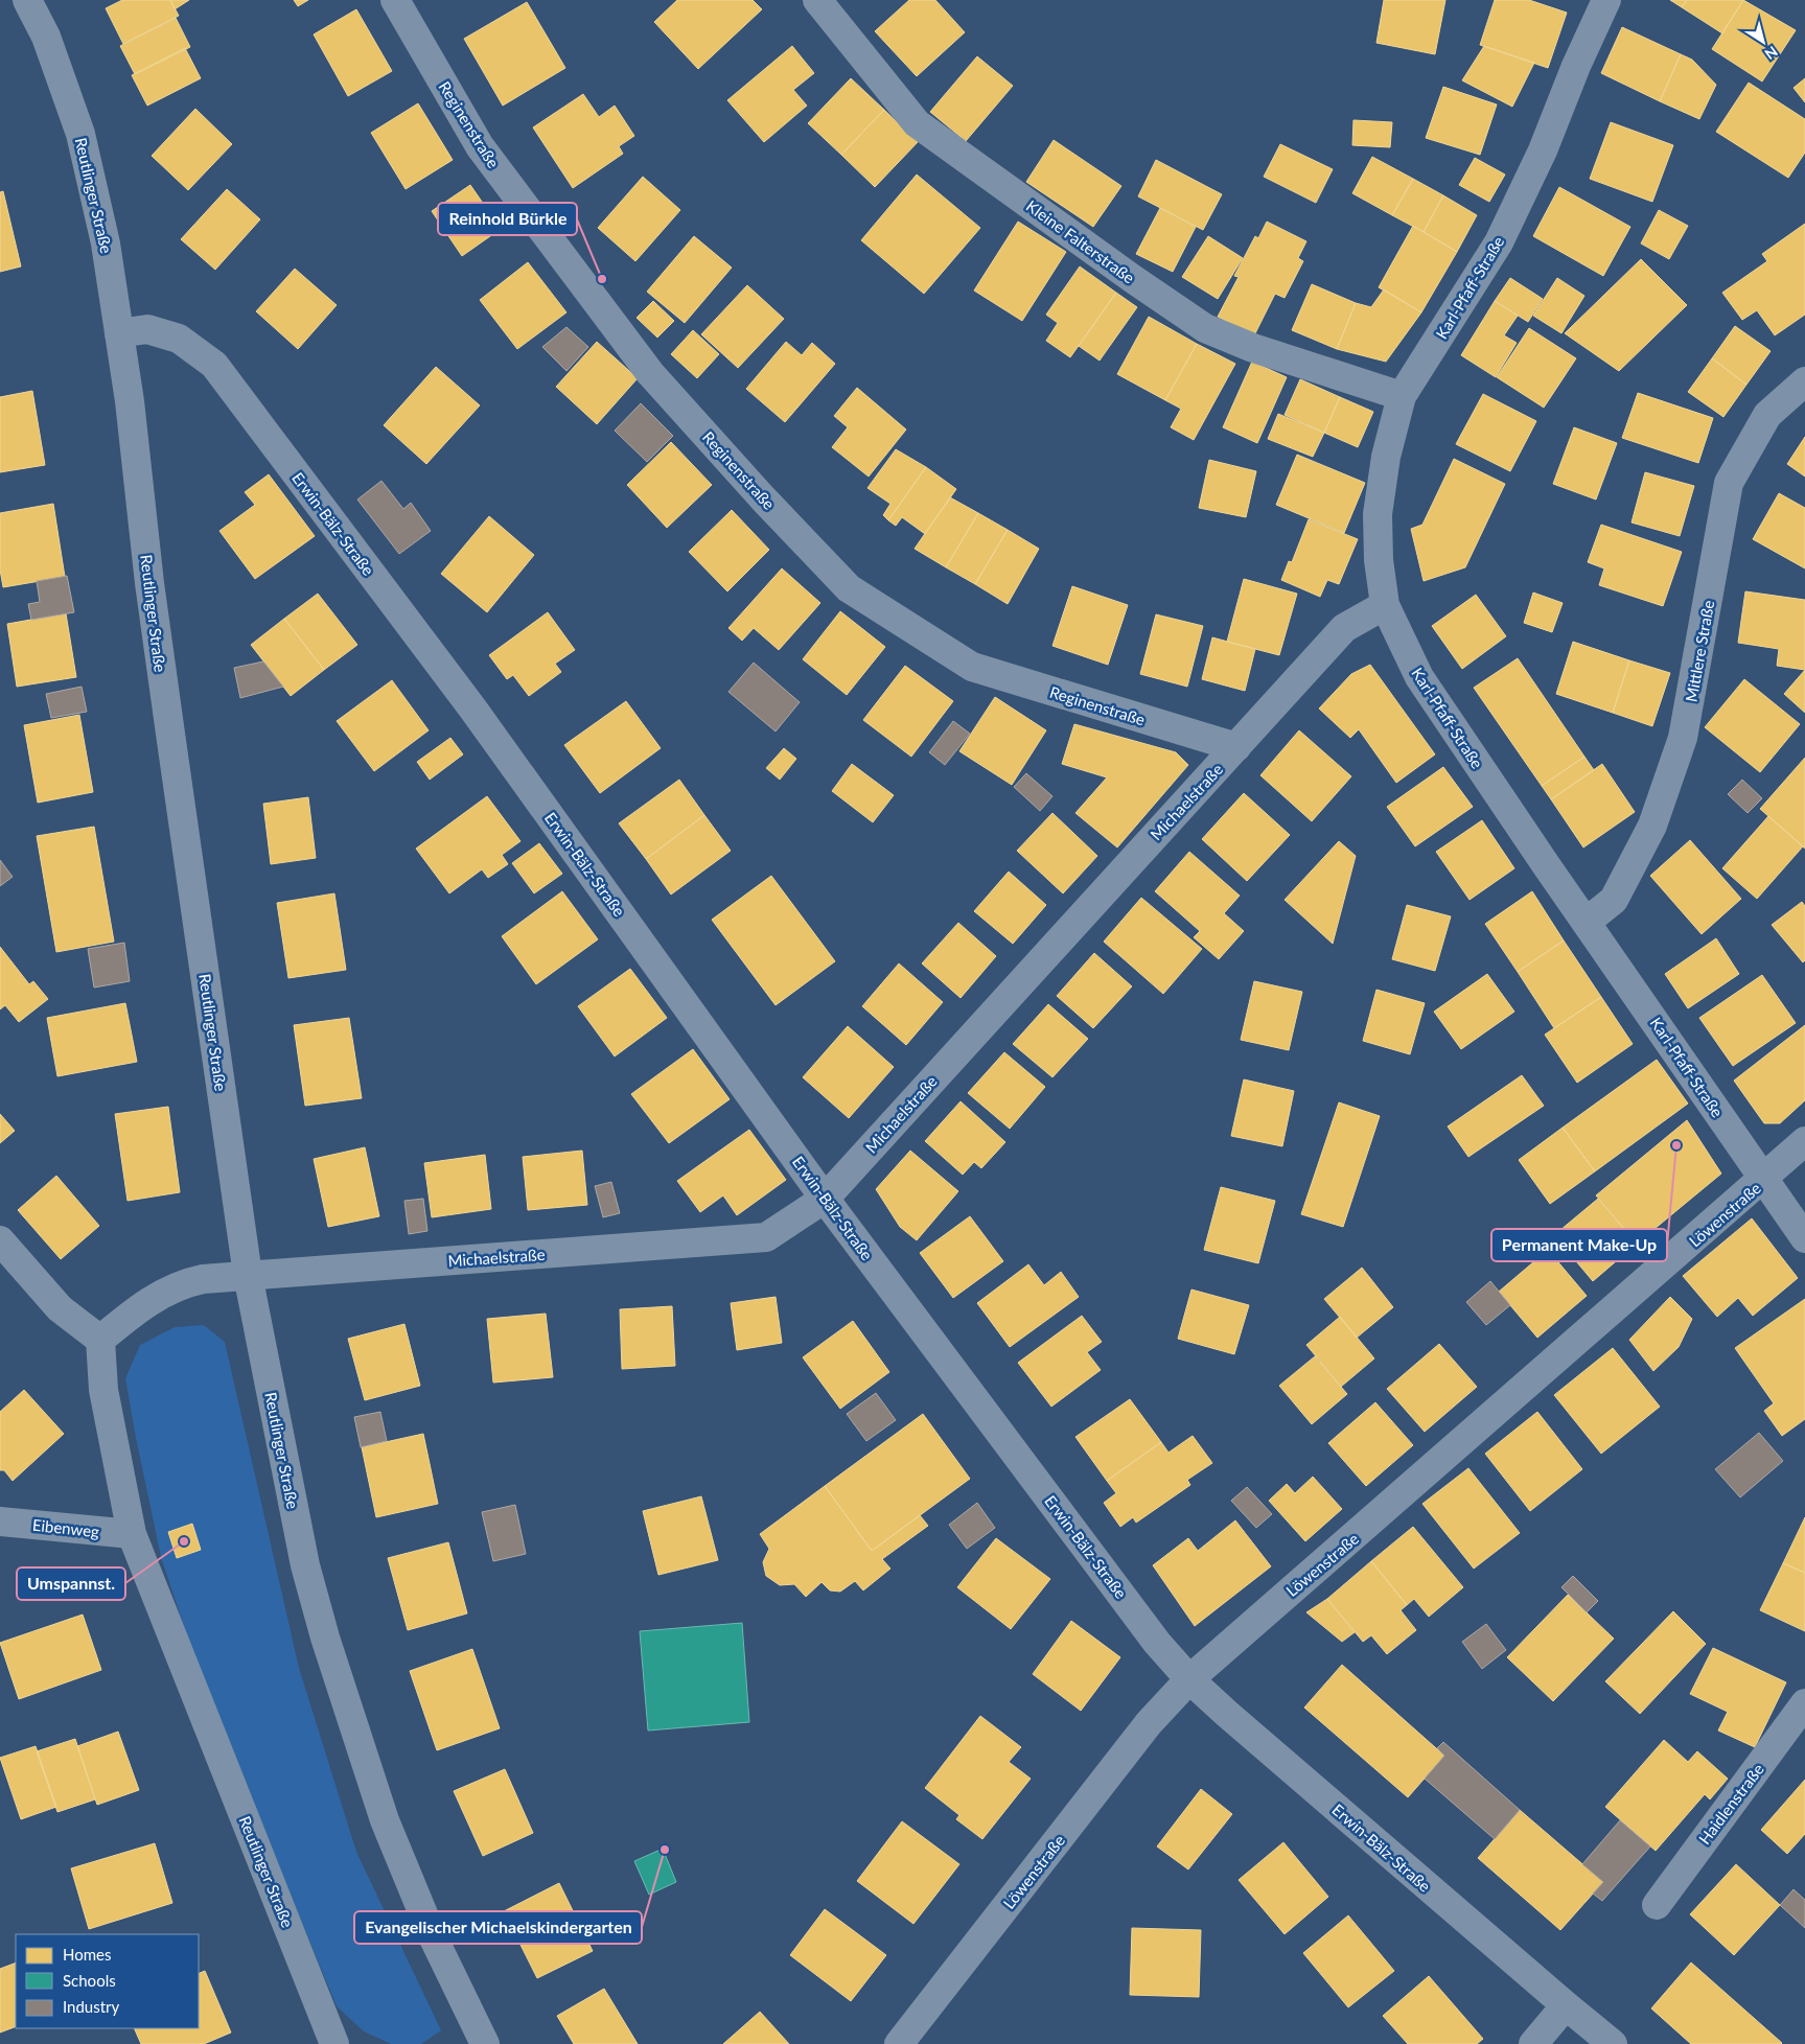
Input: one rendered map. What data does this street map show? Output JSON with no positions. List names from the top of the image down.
{
  "streets": {
    "street": [
      "Reginenstraße",
      "Reutlinger Straße",
      "Kleine Falterstraße",
      "Karl-Pfaff-Straße",
      "Erwin-Bälz-Straße",
      "Mittlere Straße",
      "Michaelstraße",
      "Löwenstraße",
      "Eibenweg",
      "Haidlenstraße"
    ]
  },
  "crossings": [
    ["Reginenstraße", "Michaelstraße"],
    ["Reutlinger Straße", "Erwin-Bälz-Straße"],
    ["Reutlinger Straße", "Michaelstraße"],
    ["Reutlinger Straße", "Eibenweg"],
    ["Kleine Falterstraße", "Karl-Pfaff-Straße"],
    ["Karl-Pfaff-Straße", "Mittlere Straße"],
    ["Karl-Pfaff-Straße", "Michaelstraße"],
    ["Karl-Pfaff-Straße", "Löwenstraße"],
    ["Erwin-Bälz-Straße", "Michaelstraße"],
    ["Erwin-Bälz-Straße", "Löwenstraße"]
  ],
  "places": [
    "Reinhold Bürkle",
    "Permanent Make-Up",
    "Umspannst.",
    "Evangelischer Michaelskindergarten"
  ],
  "legend": ["Homes", "Schools", "Industry"],
  "north": "bottom right"
}
